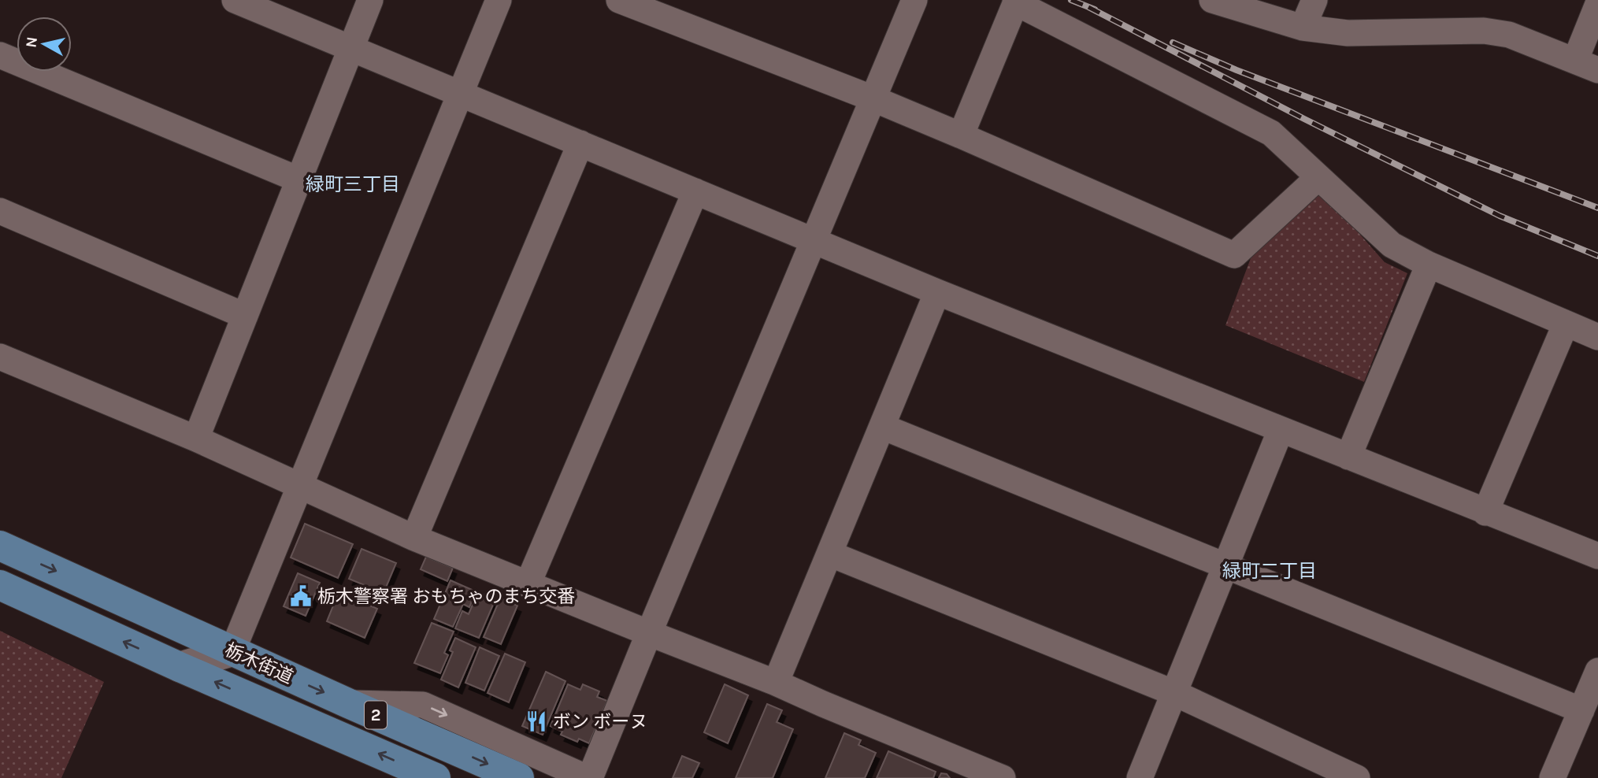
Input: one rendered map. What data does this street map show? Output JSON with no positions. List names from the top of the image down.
{
  "streets": {
    "main road": ["栃木街道", "2"]
  },
  "districts": ["緑町三丁目", "緑町二丁目"],
  "places": {
    "public building": ["栃木警察署 おもちゃのまち交番"],
    "restaurant": ["ボン ボーヌ"]
  },
  "north": "left"
}
